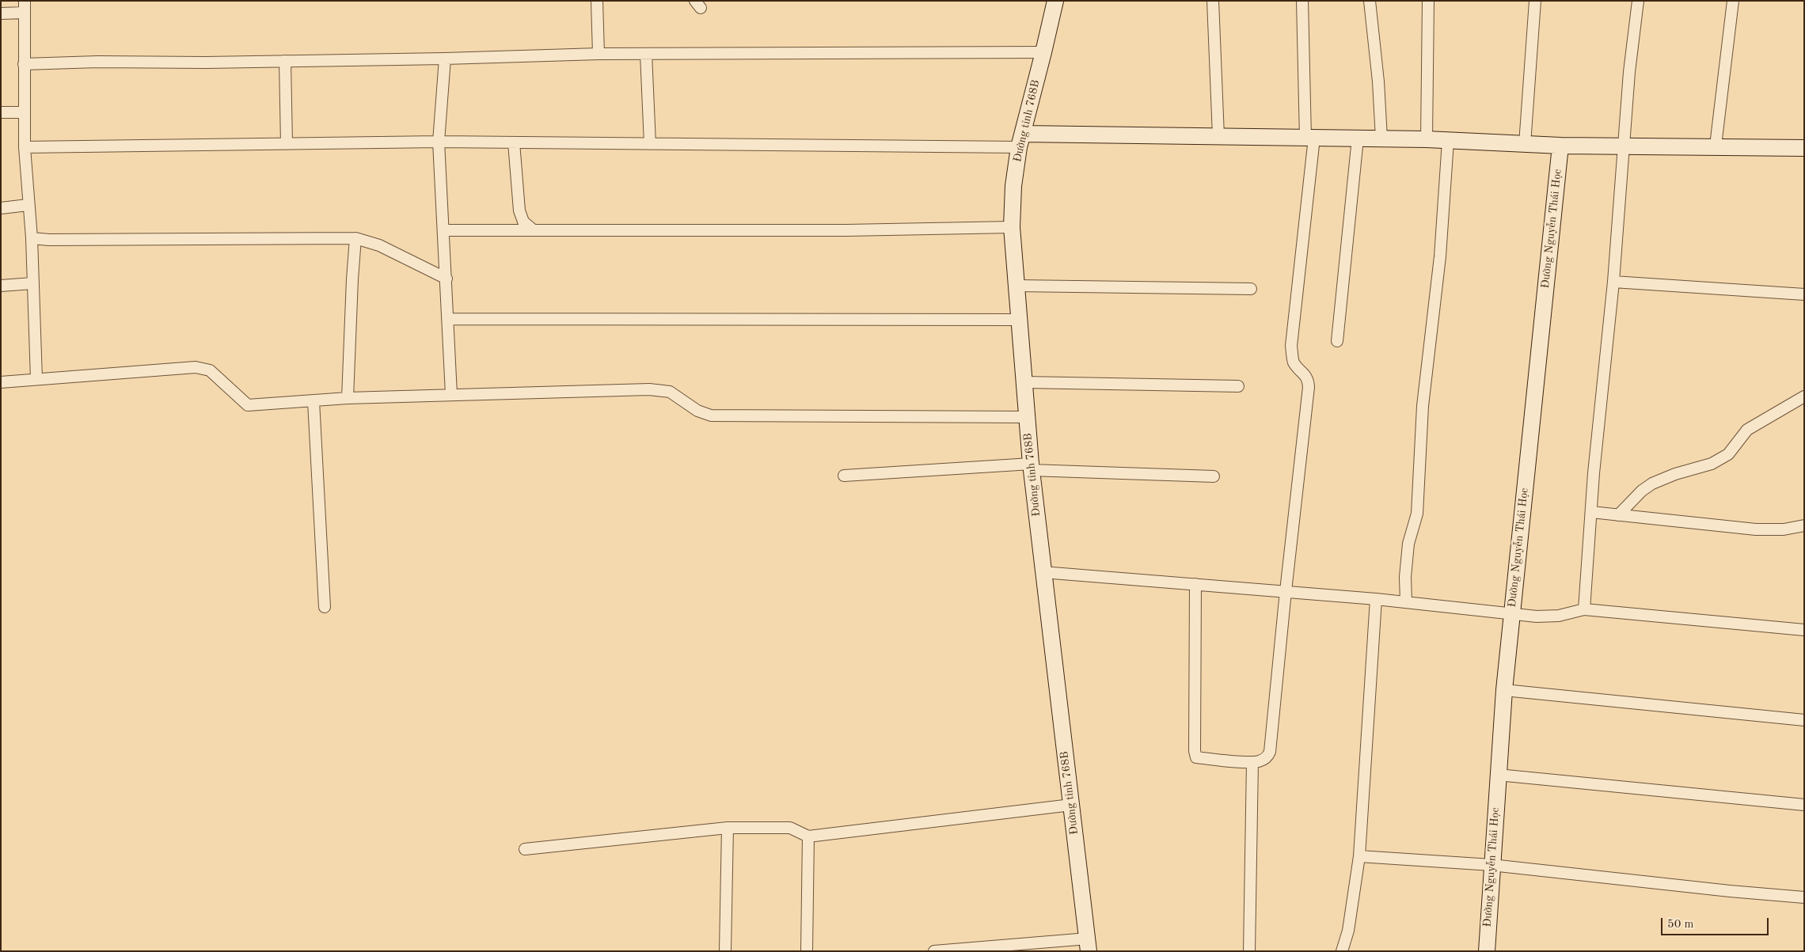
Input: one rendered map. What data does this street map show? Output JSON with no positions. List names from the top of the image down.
{
  "streets": {
    "street": ["Đường tỉnh 768B", "Đường Nguyễn Thái Học"]
  },
  "scale_bar": "50 m"
}
